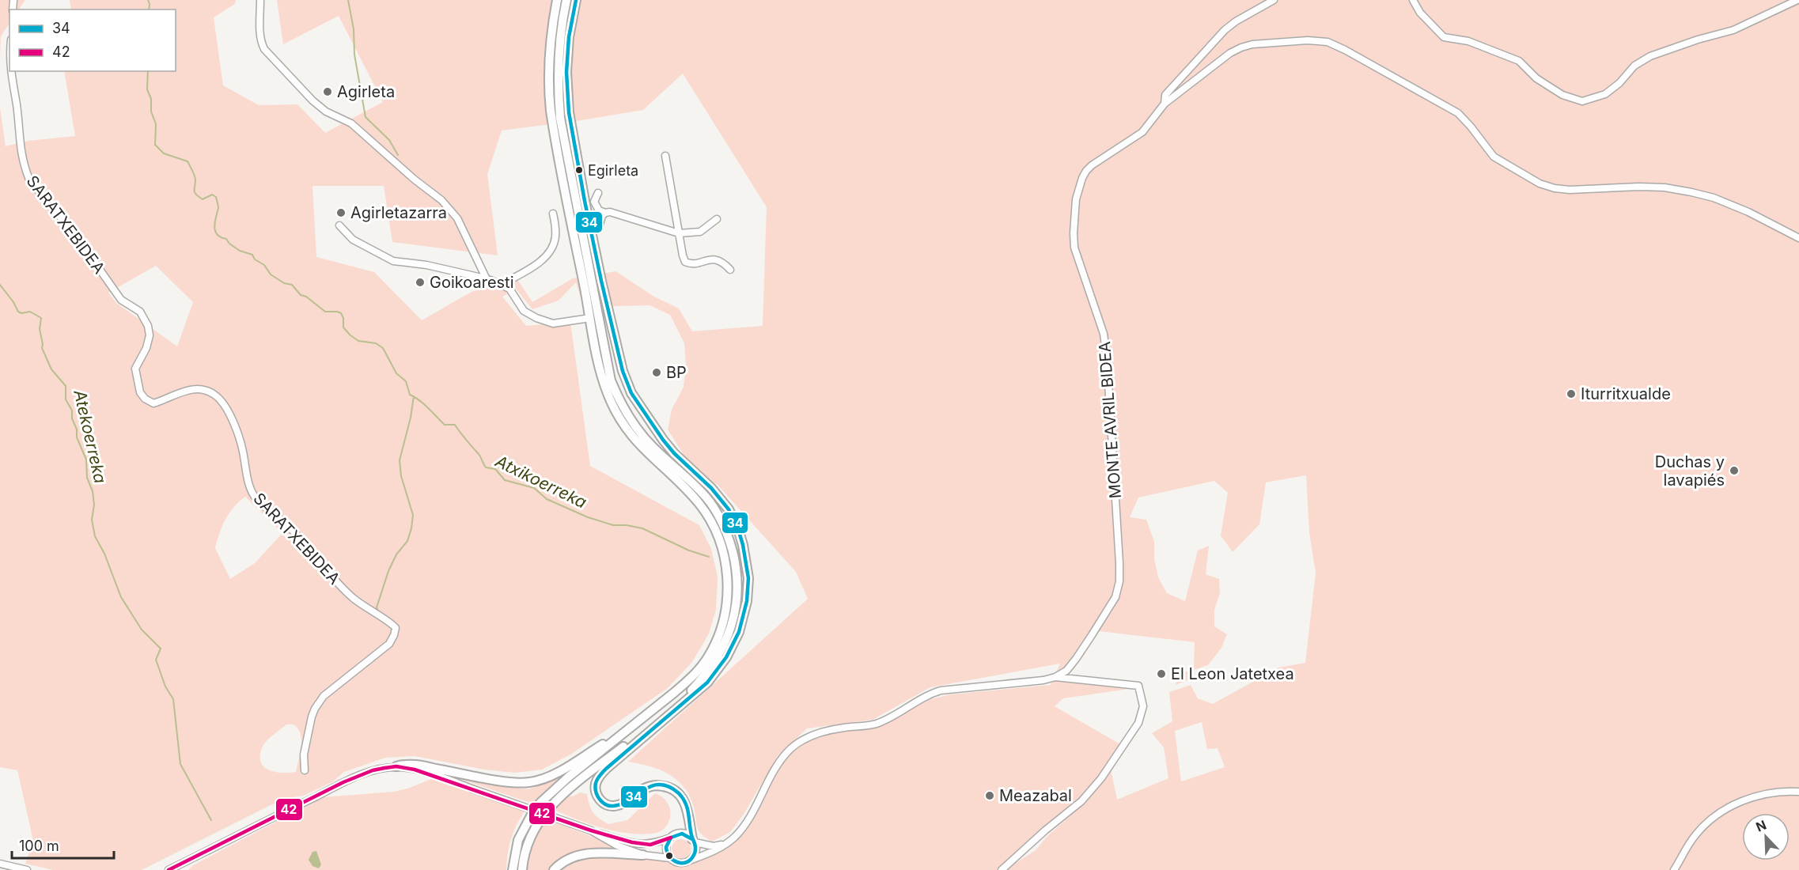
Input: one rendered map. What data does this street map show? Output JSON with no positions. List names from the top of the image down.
{
  "streets": {
    "street": ["SARATXEBIDEA", "MONTE AVRIL BIDEA"]
  },
  "water": ["Atekoerreka", "Atxikoerreka"],
  "places": [
    "Agirleta",
    "Egirleta",
    "Agirletazarra",
    "Goikoaresti",
    "BP",
    "Iturritxualde",
    "Duchas y lavapiés",
    "El Leon Jatetxea",
    "Meazabal"
  ],
  "lines": ["transit line 34", "transit line 42"],
  "legend": ["34", "42"],
  "scale_bar": "100 m",
  "north": "top left"
}
